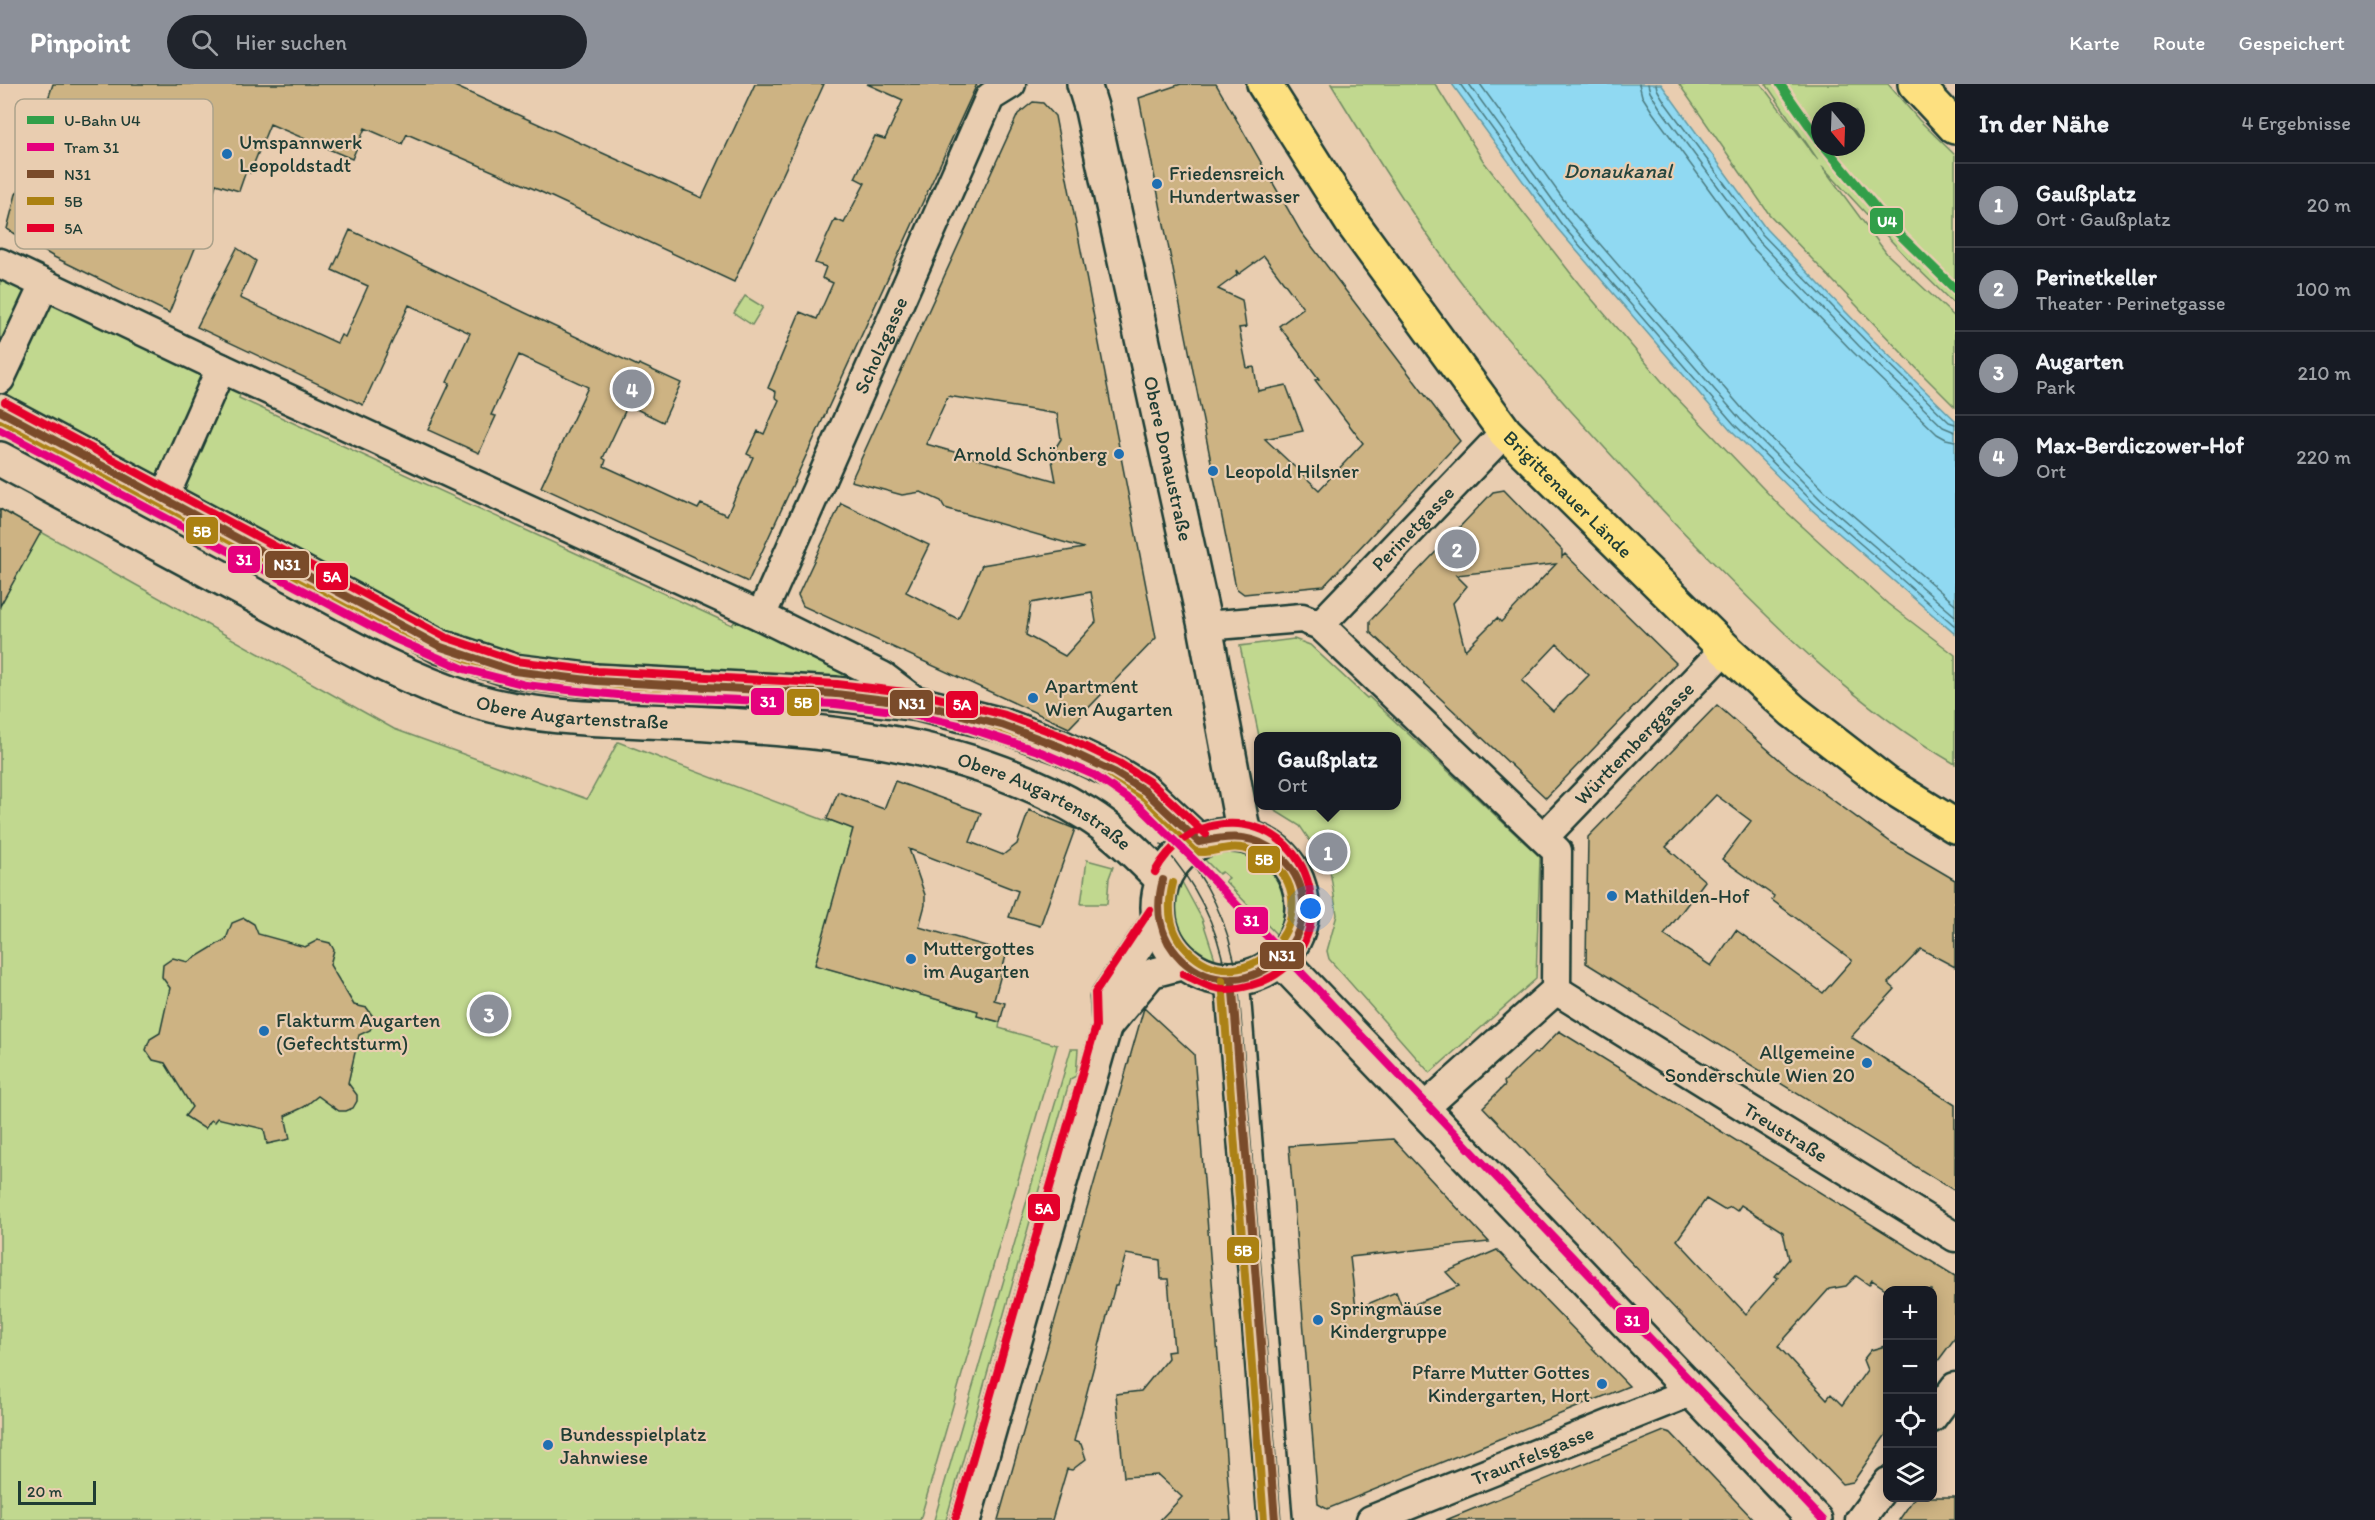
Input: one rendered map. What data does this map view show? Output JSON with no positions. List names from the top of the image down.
{
  "streets": {
    "main road": ["Brigittenauer Lände"],
    "street": [
      "Scholzgasse",
      "Obere Donaustraße",
      "Perinetgasse",
      "Obere Augartenstraße",
      "Württemberggasse",
      "Treustraße",
      "Traunfelsgasse"
    ]
  },
  "crossings": [
    ["Scholzgasse", "Obere Augartenstraße"],
    ["Obere Donaustraße", "Obere Augartenstraße"],
    ["Brigittenauer Lände", "Perinetgasse"],
    ["Brigittenauer Lände", "Württemberggasse"]
  ],
  "water": ["Donaukanal"],
  "places": [
    "Umspannwerk Leopoldstadt",
    "Friedensreich Hundertwasser",
    "Arnold Schönberg",
    "Leopold Hilsner",
    "Apartment Wien Augarten",
    "Mathilden-Hof",
    "Muttergottes im Augarten",
    "Flakturm Augarten (Gefechtsturm)",
    "Allgemeine Sonderschule Wien 20",
    "Springmäuse Kindergruppe",
    "Pfarre Mutter Gottes Kindergarten, Hort",
    "Bundesspielplatz Jahnwiese"
  ],
  "lines": [
    "metro line U4",
    "transit line 5A",
    "transit line N31",
    "transit line 5B",
    "tram line 31"
  ],
  "legend": [
    "U-Bahn U4",
    "Tram 31",
    "N31",
    "5B",
    "5A"
  ],
  "scale_bar": "20 m",
  "north": "bottom",
  "page": {
    "header": "Pinpoint",
    "search": "Hier suchen",
    "nav": ["Karte", "Route", "Gespeichert"],
    "heading": ["In der Nähe", "4 Ergebnisse"],
    "list": [
      {
        "mark": "1",
        "name": "Gaußplatz",
        "note": "Ort · Gaußplatz",
        "value": "20 m"
      },
      {
        "mark": "2",
        "name": "Perinetkeller",
        "note": "Theater · Perinetgasse",
        "value": "100 m"
      },
      {
        "mark": "3",
        "name": "Augarten",
        "note": "Park",
        "value": "210 m"
      },
      {
        "mark": "4",
        "name": "Max-Berdiczower-Hof",
        "note": "Ort",
        "value": "220 m"
      }
    ],
    "pins": [
      "4",
      "2",
      "1",
      "3"
    ],
    "popup": ["Gaußplatz", "Ort"],
    "map_buttons": ["+", "−"],
    "scale": "20 m"
  }
}
